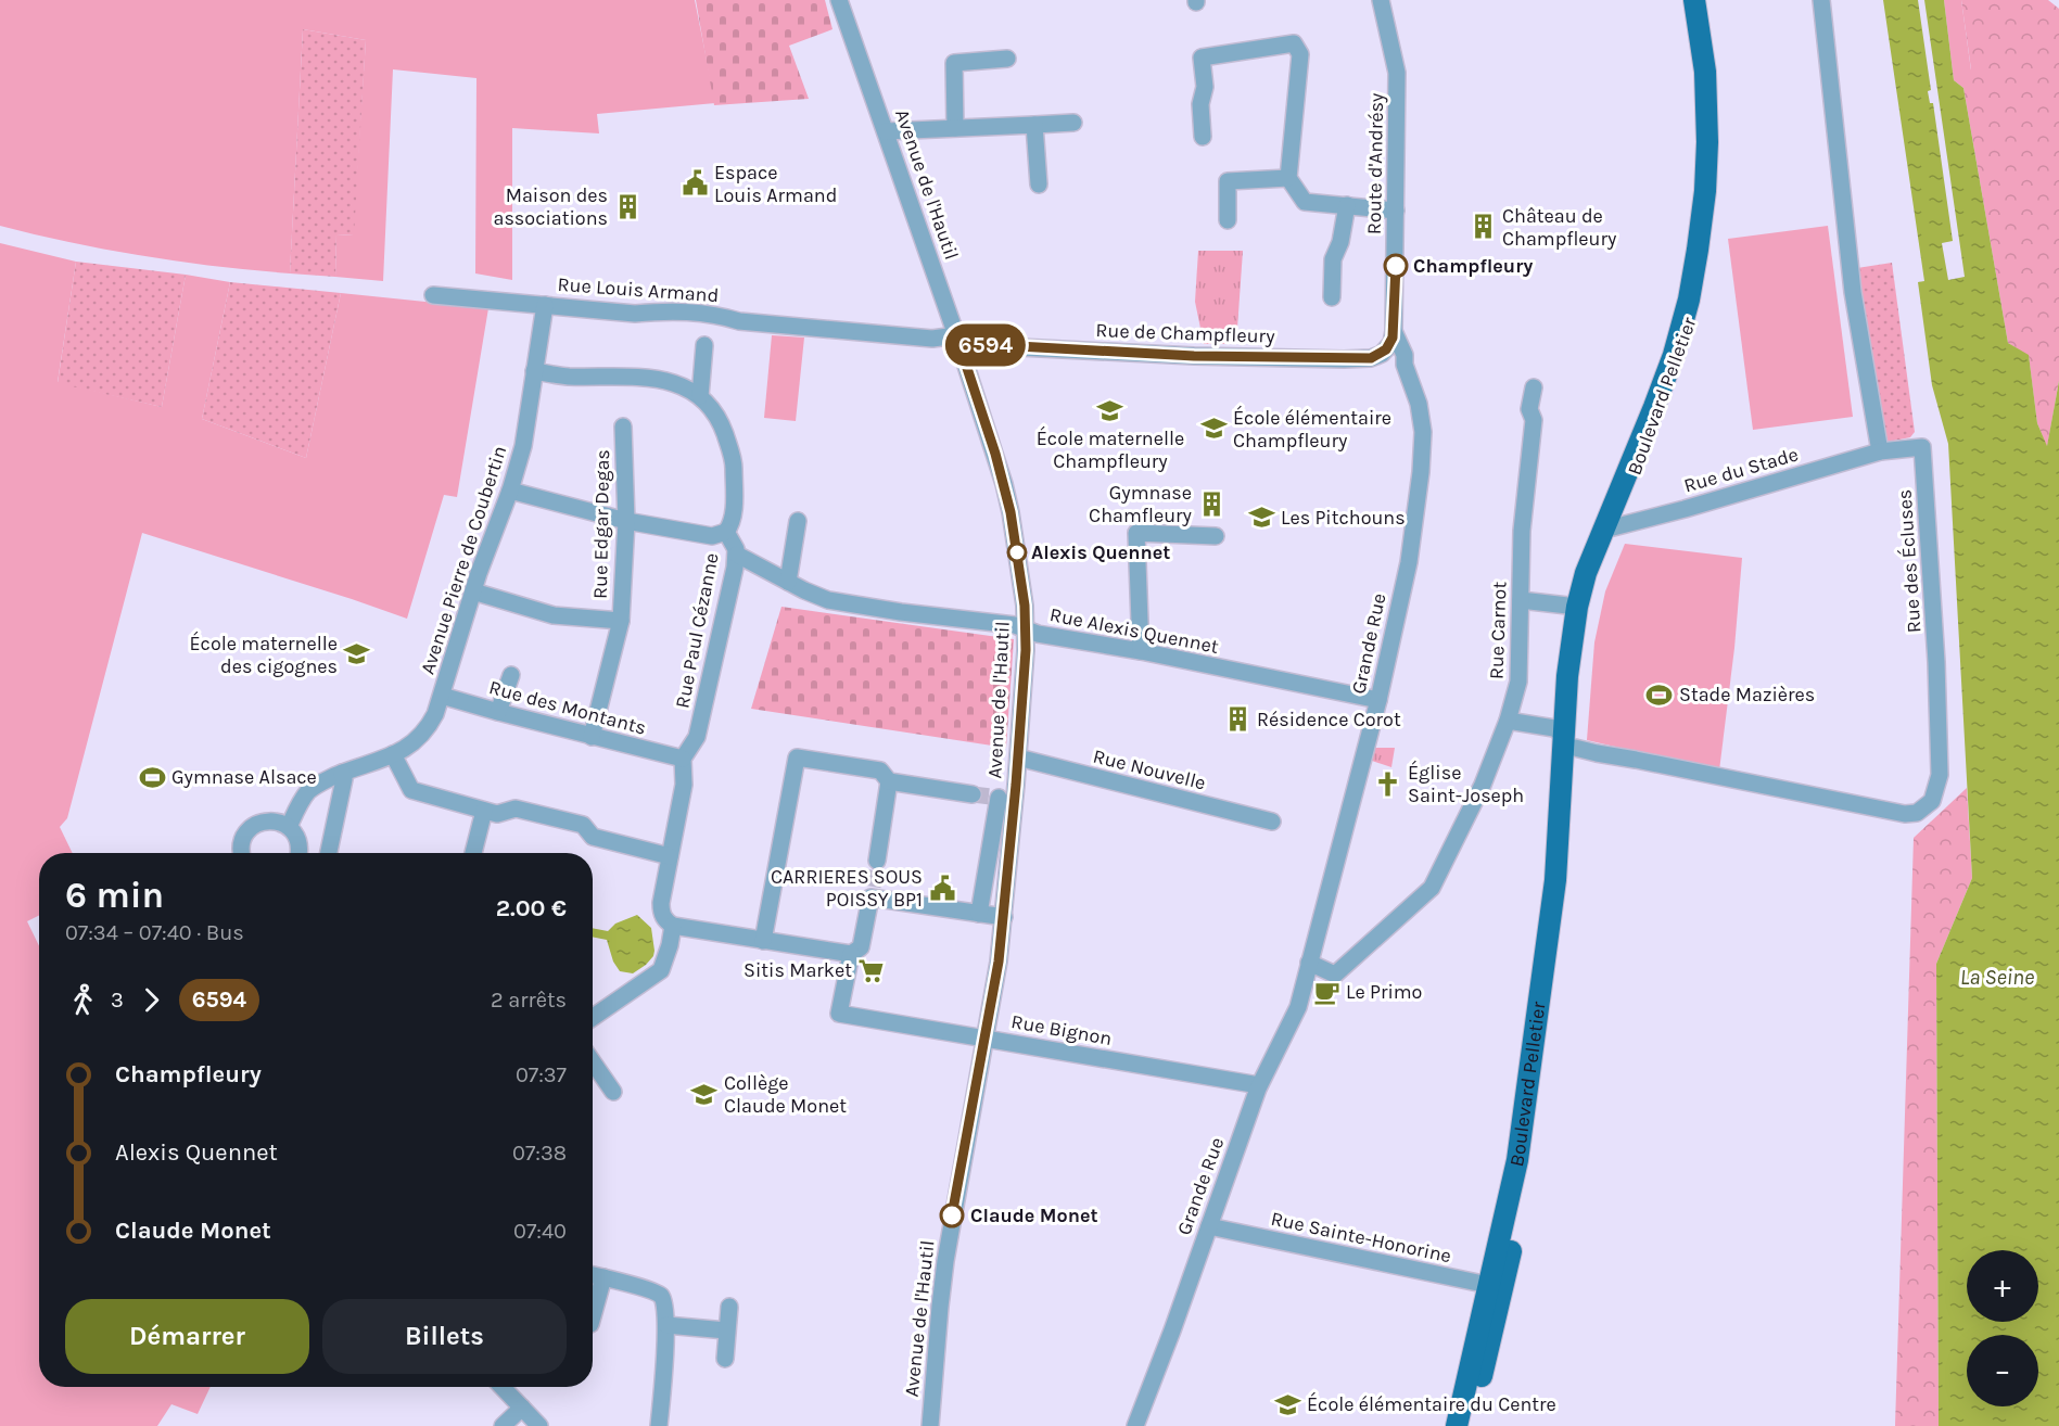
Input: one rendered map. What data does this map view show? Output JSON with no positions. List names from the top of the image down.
{
  "streets": {
    "main road": ["Boulevard Pelletier"],
    "street": [
      "Route d'Andrésy",
      "Avenue de l'Hautil",
      "Rue Louis Armand",
      "Rue de Champfleury",
      "Rue du Stade",
      "Rue Edgar Degas",
      "Avenue Pierre de Coubertin",
      "Rue des Écluses",
      "Rue Paul Cézanne",
      "Rue Alexis Quennet",
      "Rue Carnot",
      "Grande Rue",
      "Rue des Montants",
      "Rue Nouvelle",
      "Rue Bignon",
      "Rue Sainte-Honorine"
    ]
  },
  "crossings": [
    ["Route d'Andrésy", "Grande Rue"],
    ["Avenue de l'Hautil", "Rue Louis Armand"],
    ["Avenue de l'Hautil", "Rue de Champfleury"],
    ["Avenue de l'Hautil", "Rue Alexis Quennet"],
    ["Avenue de l'Hautil", "Rue Nouvelle"],
    ["Avenue de l'Hautil", "Rue Bignon"],
    ["Rue Louis Armand", "Rue de Champfleury"],
    ["Rue Louis Armand", "Avenue Pierre de Coubertin"],
    ["Rue de Champfleury", "Grande Rue"],
    ["Boulevard Pelletier", "Rue du Stade"],
    ["Boulevard Pelletier", "Rue des Écluses"],
    ["Boulevard Pelletier", "Rue Sainte-Honorine"],
    ["Rue du Stade", "Rue des Écluses"],
    ["Rue Edgar Degas", "Rue des Montants"],
    ["Avenue Pierre de Coubertin", "Rue Paul Cézanne"],
    ["Avenue Pierre de Coubertin", "Rue des Montants"],
    ["Rue des Écluses", "Rue Carnot"],
    ["Rue Paul Cézanne", "Rue Alexis Quennet"],
    ["Rue Paul Cézanne", "Rue des Montants"],
    ["Rue Alexis Quennet", "Grande Rue"],
    ["Rue Carnot", "Grande Rue"],
    ["Grande Rue", "Rue Bignon"],
    ["Grande Rue", "Rue Sainte-Honorine"]
  ],
  "water": ["La Seine"],
  "places": {
    "public building": ["Espace Louis Armand", "CARRIERES SOUS POISSY BP1"],
    "building": [
      "Maison des associations",
      "Château de Champfleury",
      "Gymnase Chamfleury",
      "Résidence Corot"
    ],
    "other": ["Champfleury", "Alexis Quennet", "Claude Monet"],
    "school or university": [
      "École maternelle Champfleury",
      "École élémentaire Champfleury",
      "Les Pitchouns",
      "École maternelle des cigognes",
      "Collège Claude Monet",
      "École élémentaire du Centre"
    ],
    "sports": ["Stade Mazières", "Gymnase Alsace"],
    "church": ["Église Saint-Joseph"],
    "supermarket": ["Sitis Market"],
    "cafe": ["Le Primo"]
  },
  "lines": ["bus line 6594"],
  "page": {
    "on_map": "6594",
    "heading": ["6 min", "07:34 – 07:40 · Bus", "2.00 €"],
    "legs": ["3", "6594", "2 arrêts"],
    "list": [
      {
        "name": "Champfleury",
        "value": "07:37"
      },
      {
        "name": "Alexis Quennet",
        "value": "07:38"
      },
      {
        "name": "Claude Monet",
        "value": "07:40"
      }
    ],
    "map_buttons": ["+", "−"],
    "buttons": ["Démarrer", "Billets"]
  }
}
